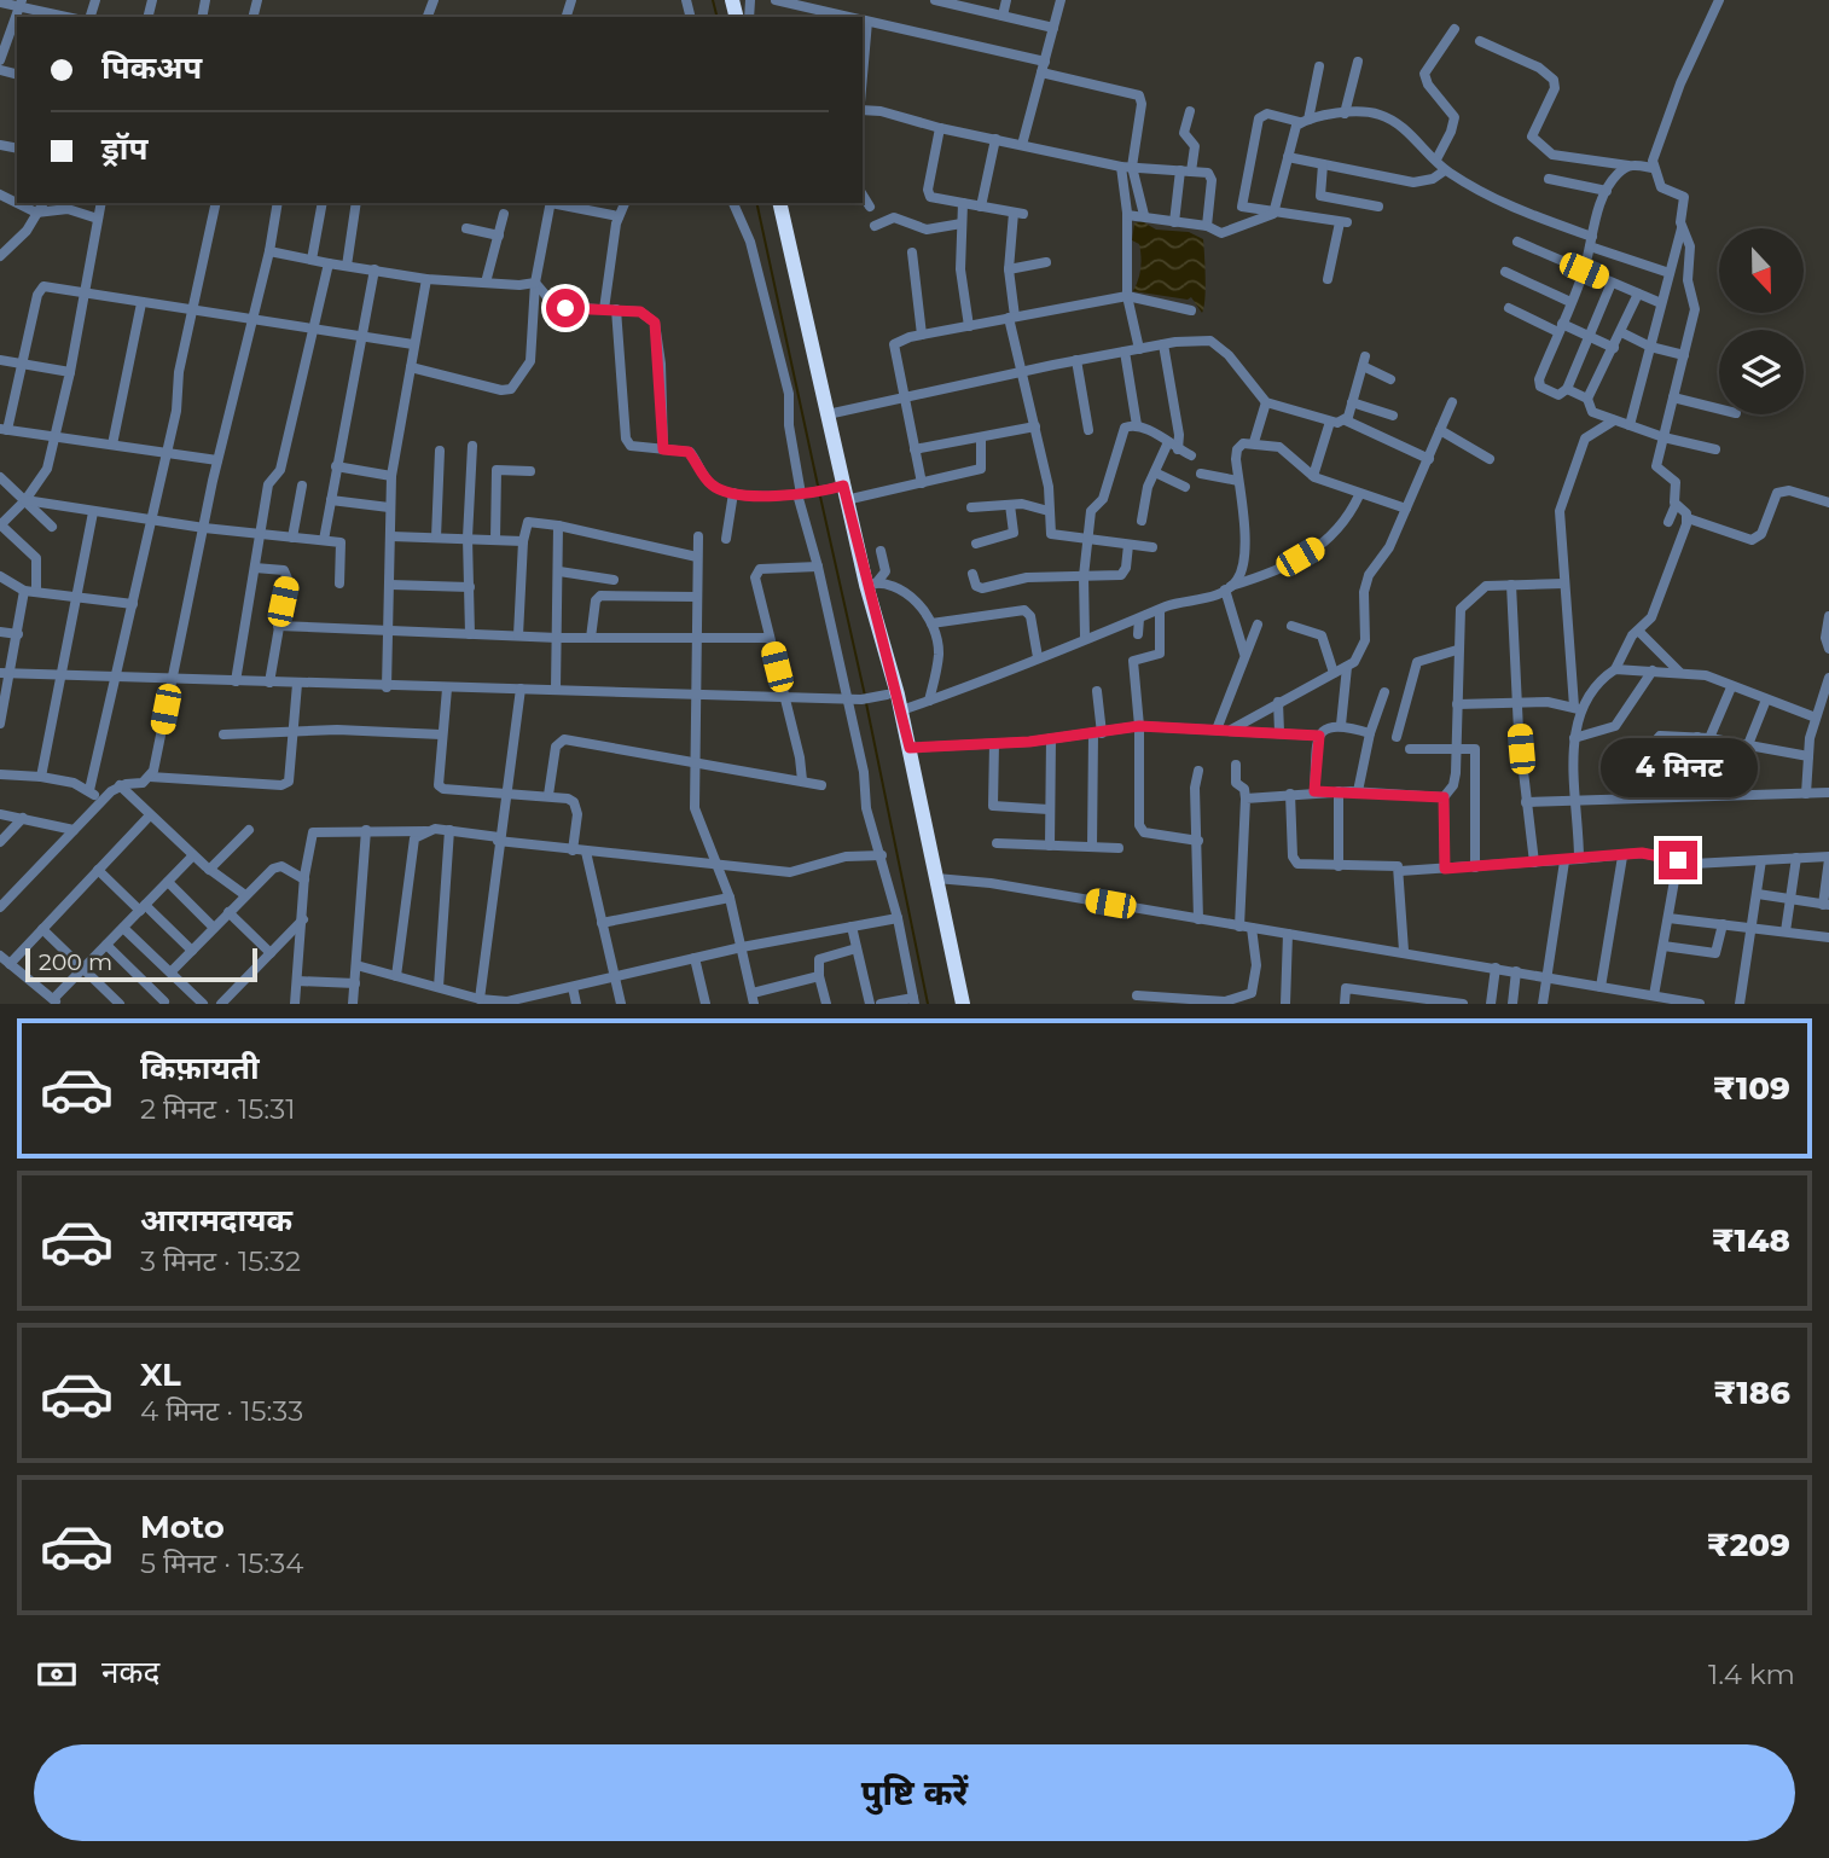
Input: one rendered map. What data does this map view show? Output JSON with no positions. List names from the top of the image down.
{
  "scale_bar": "200 m",
  "north": "bottom",
  "page": {
    "banner": ["पिकअप", "ड्रॉप"],
    "bubble": "4 मिनट",
    "scale": "200 m",
    "list": [
      {
        "name": "किफ़ायती",
        "note": "2 मिनट · 15:31",
        "value": "₹109"
      },
      {
        "name": "आरामदायक",
        "note": "3 मिनट · 15:32",
        "value": "₹148"
      },
      {
        "name": "XL",
        "note": "4 मिनट · 15:33",
        "value": "₹186"
      },
      {
        "name": "Moto",
        "note": "5 मिनट · 15:34",
        "value": "₹209"
      }
    ],
    "pay": ["नकद", "1.4 km"],
    "buttons": "पुष्टि करें"
  }
}
